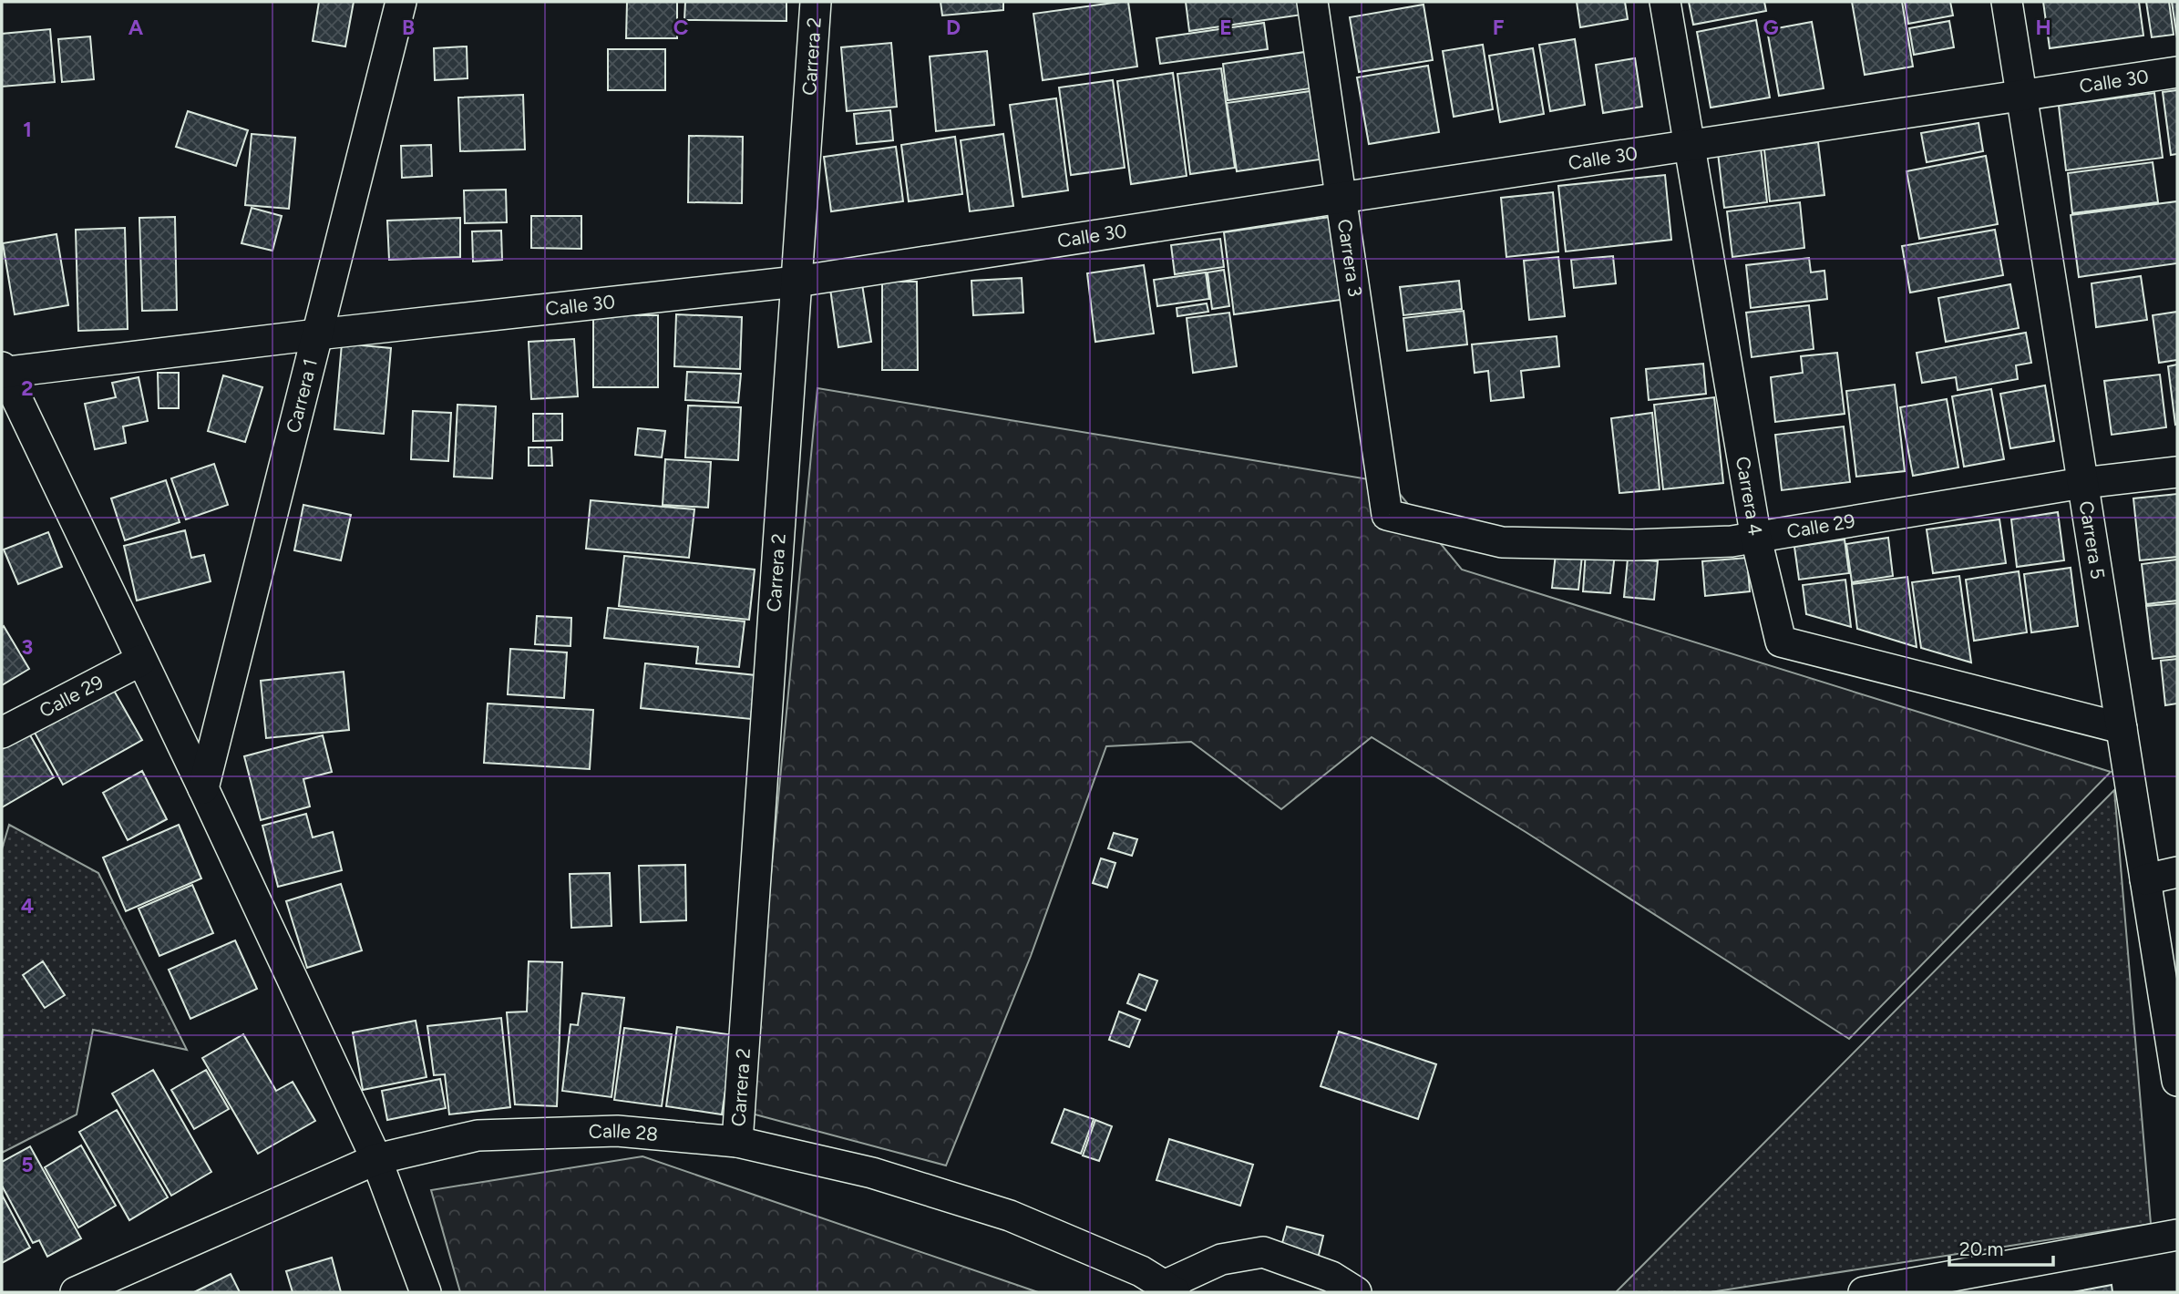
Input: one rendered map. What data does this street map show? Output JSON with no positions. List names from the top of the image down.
{
  "streets": {
    "street": [
      "Carrera 2",
      "Calle 30",
      "Carrera 3",
      "Carrera 1",
      "Carrera 4",
      "Calle 29",
      "Carrera 5",
      "Calle 28"
    ]
  },
  "crossings": [
    ["Carrera 2", "Calle 30"],
    ["Carrera 2", "Calle 28"],
    ["Calle 30", "Carrera 3"],
    ["Calle 30", "Carrera 1"],
    ["Calle 30", "Carrera 4"],
    ["Calle 30", "Carrera 5"],
    ["Carrera 3", "Calle 29"],
    ["Carrera 4", "Calle 29"],
    ["Carrera 4", "Carrera 5"],
    ["Calle 29", "Carrera 5"]
  ],
  "scale_bar": "20 m",
  "grid": {
    "columns": [
      "A",
      "B",
      "C",
      "D",
      "E",
      "F",
      "G",
      "H"
    ],
    "rows": [
      "1",
      "2",
      "3",
      "4",
      "5"
    ]
  }
}
